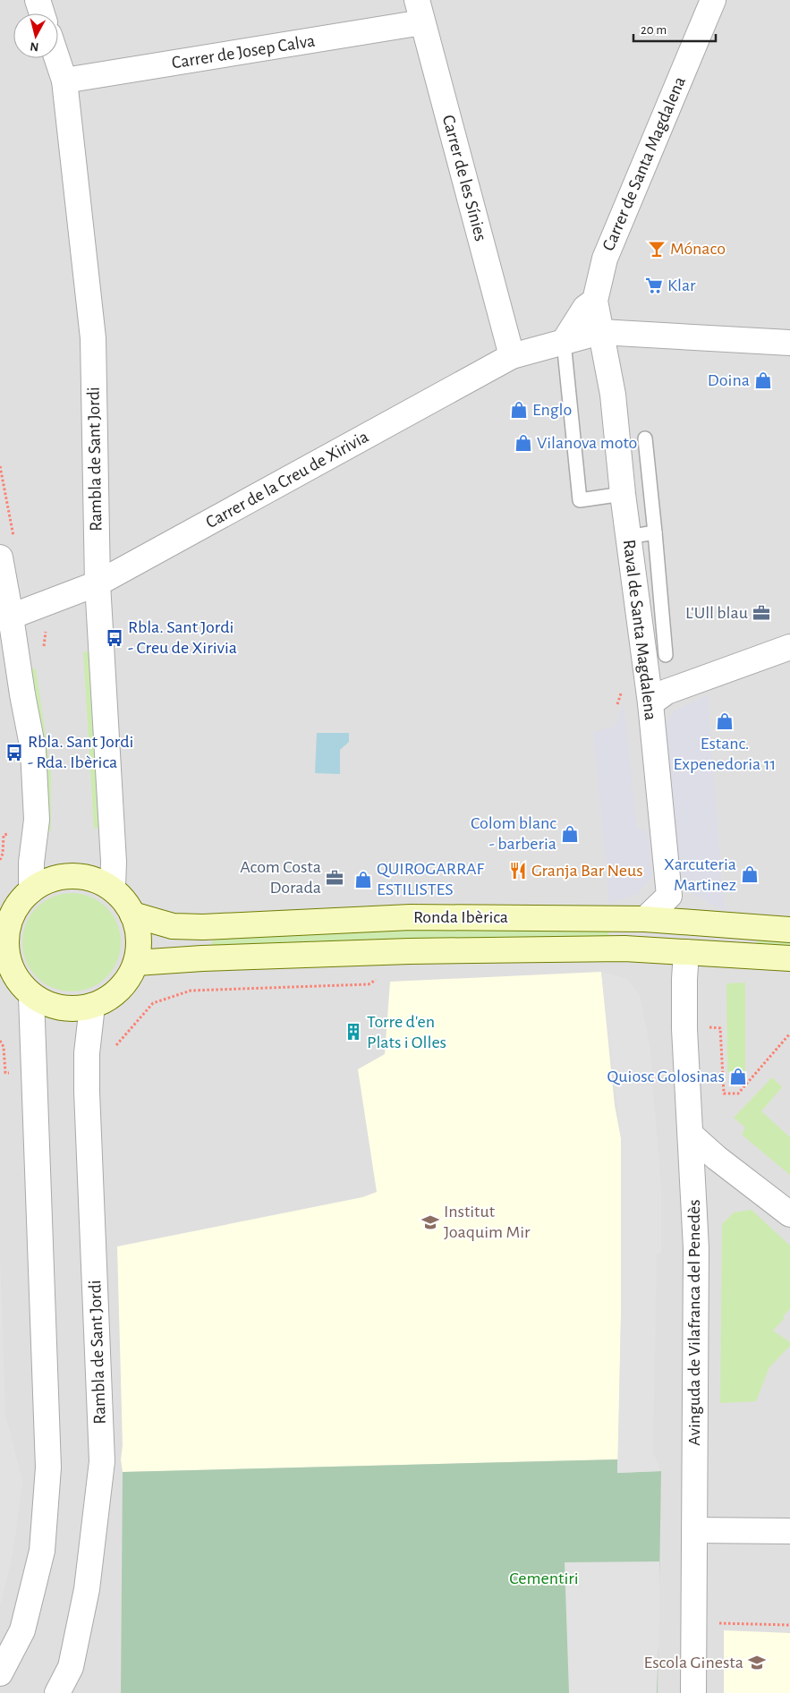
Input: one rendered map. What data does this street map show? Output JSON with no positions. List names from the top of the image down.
{
  "streets": {
    "street": [
      "Carrer de Josep Calva",
      "Carrer de Santa Magdalena",
      "Carrer de les Sínies",
      "Rambla de Sant Jordi",
      "Carrer de la Creu de Xirivia",
      "Raval de Santa Magdalena",
      "Ronda Ibèrica",
      "Avinguda de Vilafranca del Penedès"
    ]
  },
  "crossings": [
    ["Carrer de Josep Calva", "Carrer de les Sínies"],
    ["Carrer de Josep Calva", "Rambla de Sant Jordi"],
    ["Carrer de Santa Magdalena", "Carrer de la Creu de Xirivia"],
    ["Carrer de Santa Magdalena", "Raval de Santa Magdalena"],
    ["Carrer de les Sínies", "Carrer de la Creu de Xirivia"],
    ["Rambla de Sant Jordi", "Carrer de la Creu de Xirivia"],
    ["Rambla de Sant Jordi", "Ronda Ibèrica"],
    ["Carrer de la Creu de Xirivia", "Raval de Santa Magdalena"],
    ["Raval de Santa Magdalena", "Ronda Ibèrica"],
    ["Ronda Ibèrica", "Avinguda de Vilafranca del Penedès"]
  ],
  "parks": ["Cementiri"],
  "places": {
    "bar": ["Mónaco"],
    "supermarket": ["Klar"],
    "shop": [
      "Doina",
      "Englo",
      "Vilanova moto",
      "Estanc. Expenedoria 11",
      "Colom blanc - barberia",
      "Xarcuteria Martinez",
      "QUIROGARRAF ESTILISTES",
      "Quiosc Golosinas"
    ],
    "office": ["L'Ull blau", "Acom Costa Dorada"],
    "bus stop": ["Rbla. Sant Jordi - Creu de Xirivia", "Rbla. Sant Jordi - Rda. Ibèrica"],
    "restaurant": ["Granja Bar Neus"],
    "building": ["Torre d'en Plats i Olles"],
    "school or university": ["Institut Joaquim Mir", "Escola Ginesta"]
  },
  "scale_bar": "20 m",
  "north": "bottom"
}
